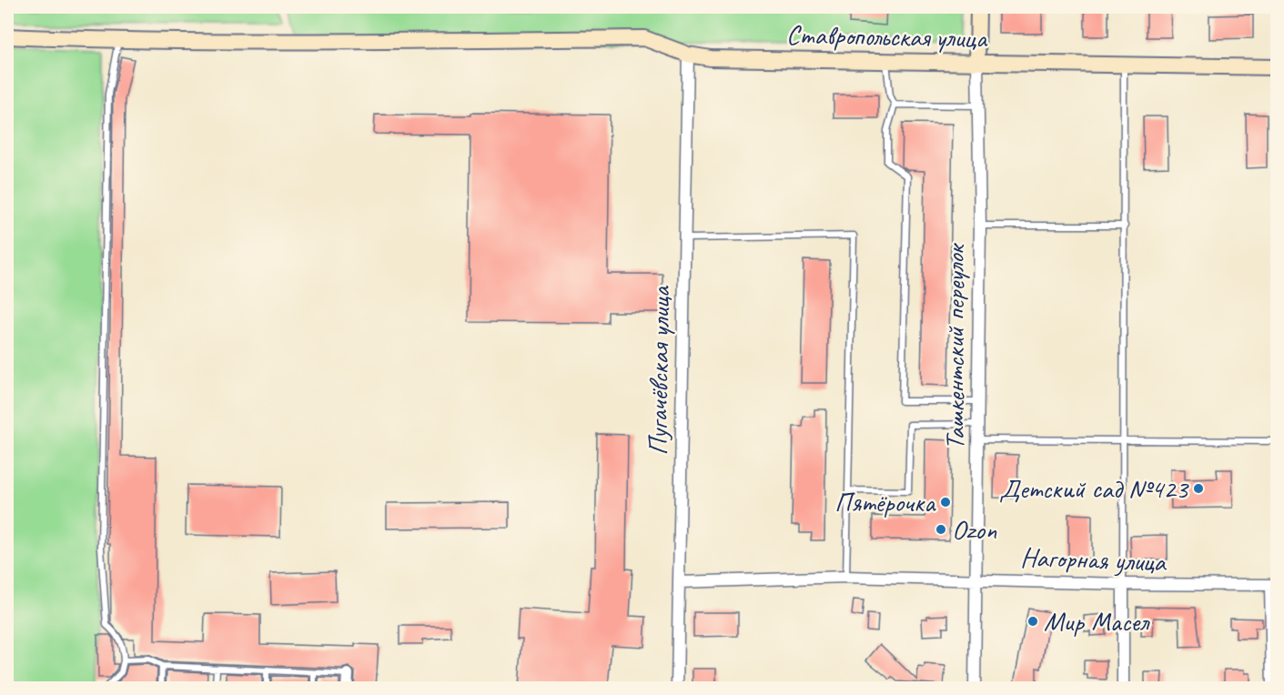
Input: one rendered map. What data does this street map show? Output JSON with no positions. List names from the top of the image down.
{
  "streets": {
    "street": [
      "Ставропольская улица",
      "Ташкентский переулок",
      "Пугачёвская улица",
      "Нагорная улица"
    ]
  },
  "crossings": [
    ["Ставропольская улица", "Ташкентский переулок"],
    ["Ставропольская улица", "Пугачёвская улица"],
    ["Ташкентский переулок", "Нагорная улица"],
    ["Пугачёвская улица", "Нагорная улица"]
  ],
  "places": [
    "Детский сад №423",
    "Пятёрочка",
    "Ozon",
    "Мир Масел"
  ]
}
